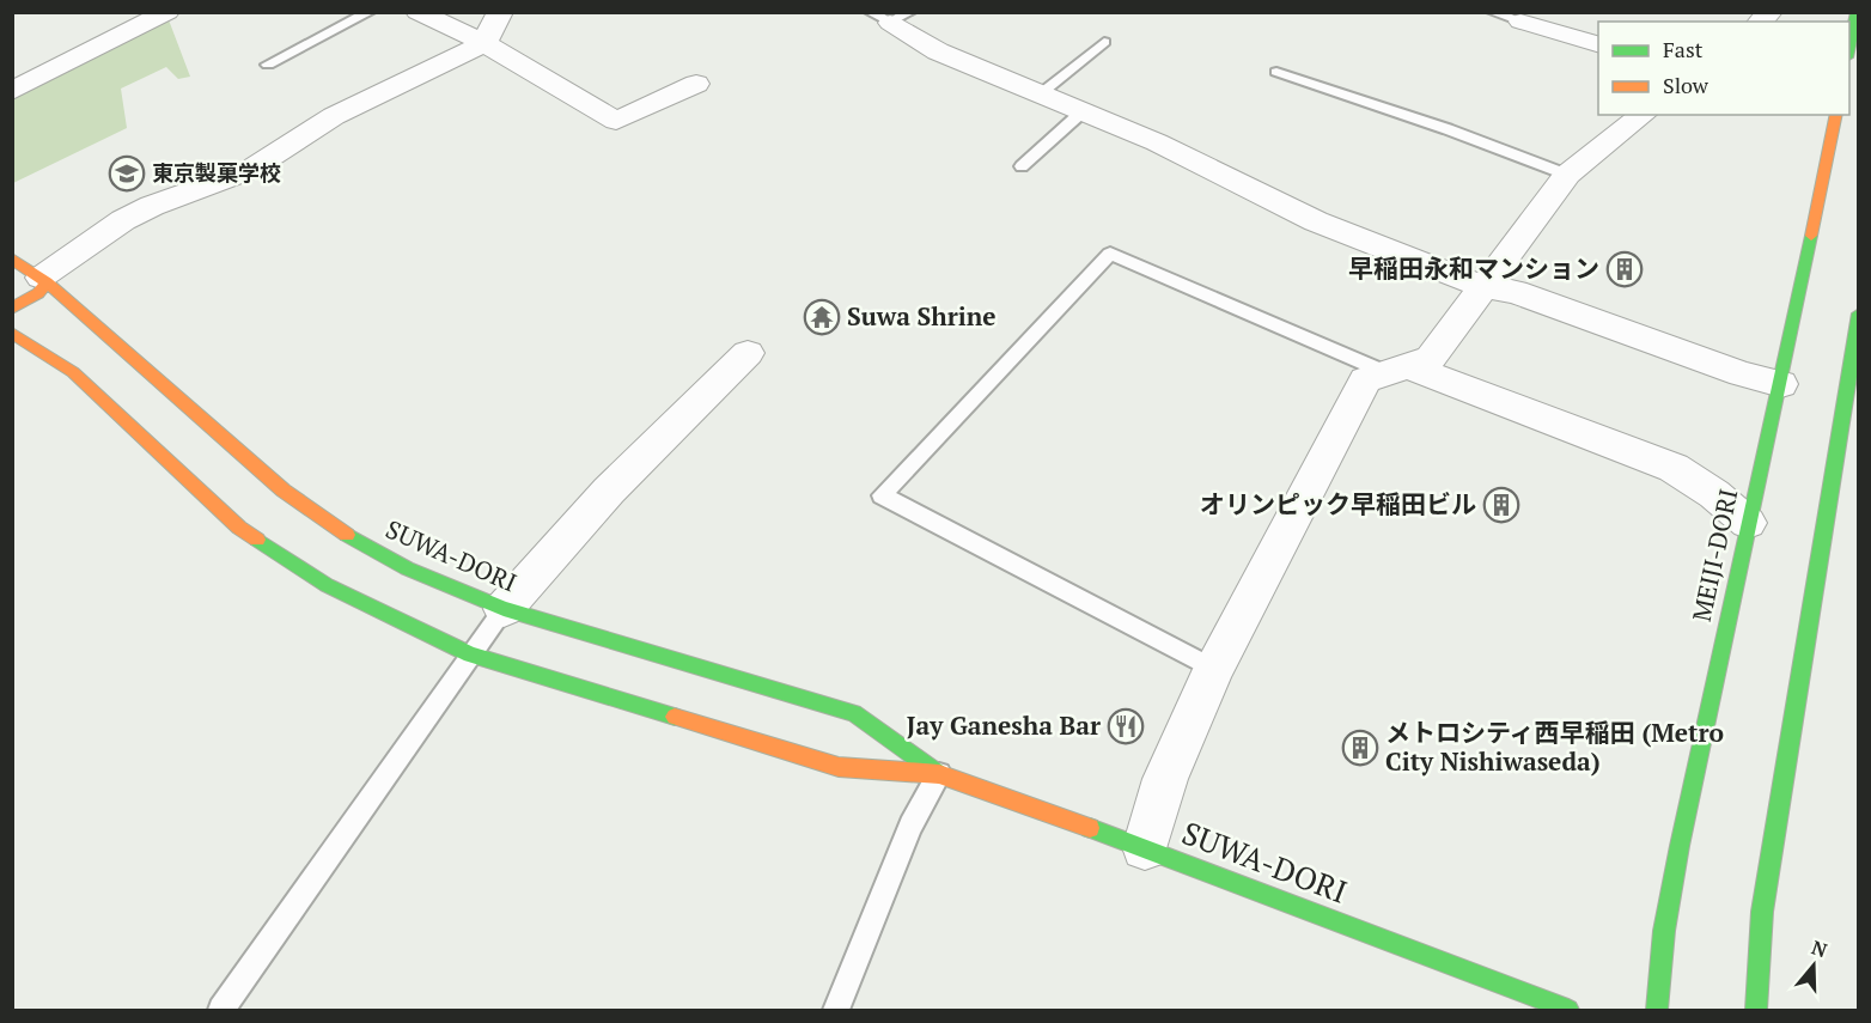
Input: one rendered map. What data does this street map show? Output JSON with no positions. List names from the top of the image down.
{
  "streets": {
    "main road": ["MEIJI-DORI", "SUWA-DORI"]
  },
  "places": {
    "school or university": ["東京製菓学校"],
    "building": ["早稲田永和マンション", "オリンピック早稲田ビル", "メトロシティ西早稲田 (Metro City Nishiwaseda)"],
    "temple": ["Suwa Shrine"],
    "restaurant": ["Jay Ganesha Bar"]
  },
  "legend": ["Fast", "Slow"],
  "north": "top"
}
